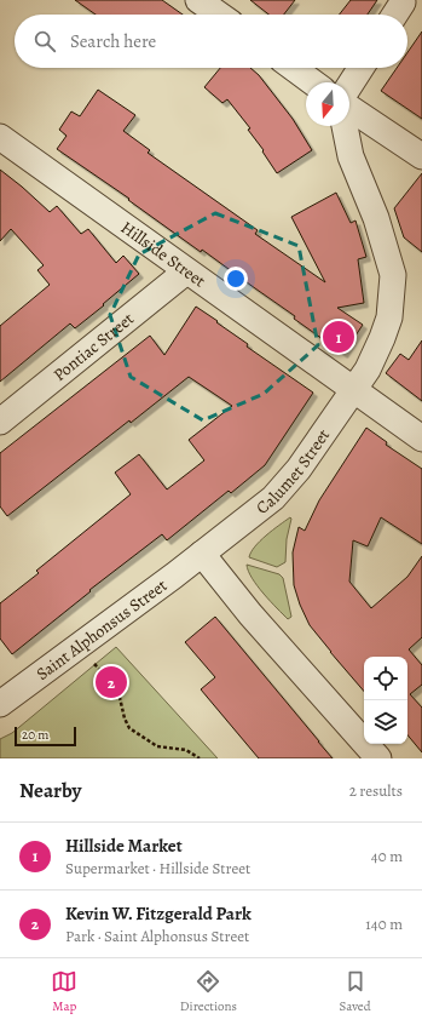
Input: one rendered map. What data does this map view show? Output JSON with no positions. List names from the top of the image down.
{
  "streets": {
    "street": [
      "Hillside Street",
      "Pontiac Street",
      "Calumet Street",
      "Saint Alphonsus Street"
    ]
  },
  "crossings": [
    ["Hillside Street", "Pontiac Street"],
    ["Hillside Street", "Calumet Street"],
    ["Calumet Street", "Saint Alphonsus Street"]
  ],
  "scale_bar": "20 m",
  "north": "bottom",
  "page": {
    "search": "Search here",
    "pins": ["1", "2"],
    "scale": "20 m",
    "heading": ["Nearby", "2 results"],
    "list": [
      {
        "mark": "1",
        "name": "Hillside Market",
        "note": "Supermarket · Hillside Street",
        "value": "40 m"
      },
      {
        "mark": "2",
        "name": "Kevin W. Fitzgerald Park",
        "note": "Park · Saint Alphonsus Street",
        "value": "140 m"
      }
    ],
    "nav": ["Map", "Directions", "Saved"]
  }
}
